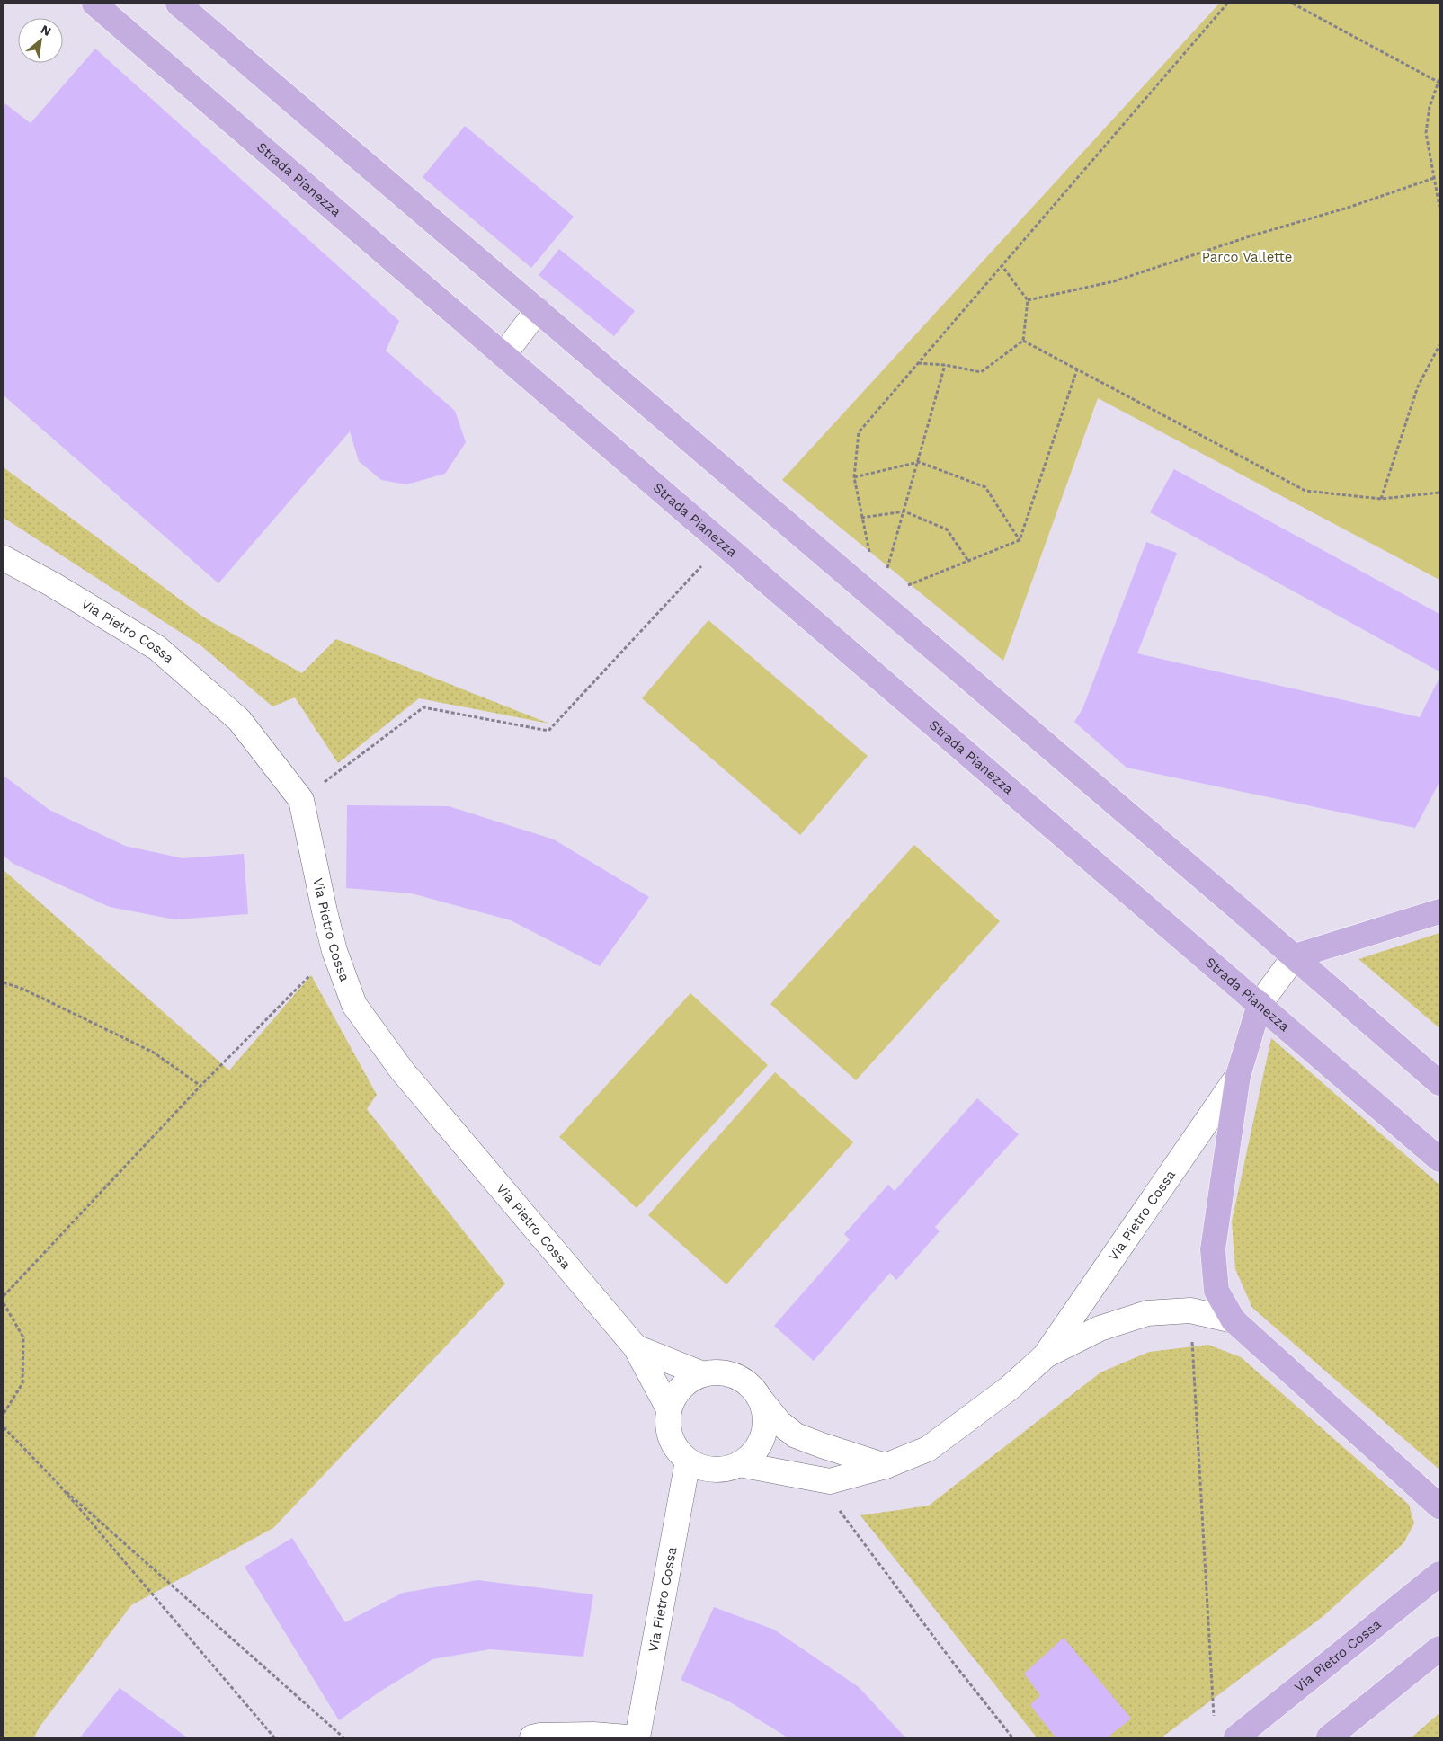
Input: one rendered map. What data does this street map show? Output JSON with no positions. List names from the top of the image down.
{
  "streets": {
    "main road": ["Strada Pianezza", "Via Pietro Cossa"]
  },
  "parks": ["Parco Vallette"],
  "north": "top right"
}
